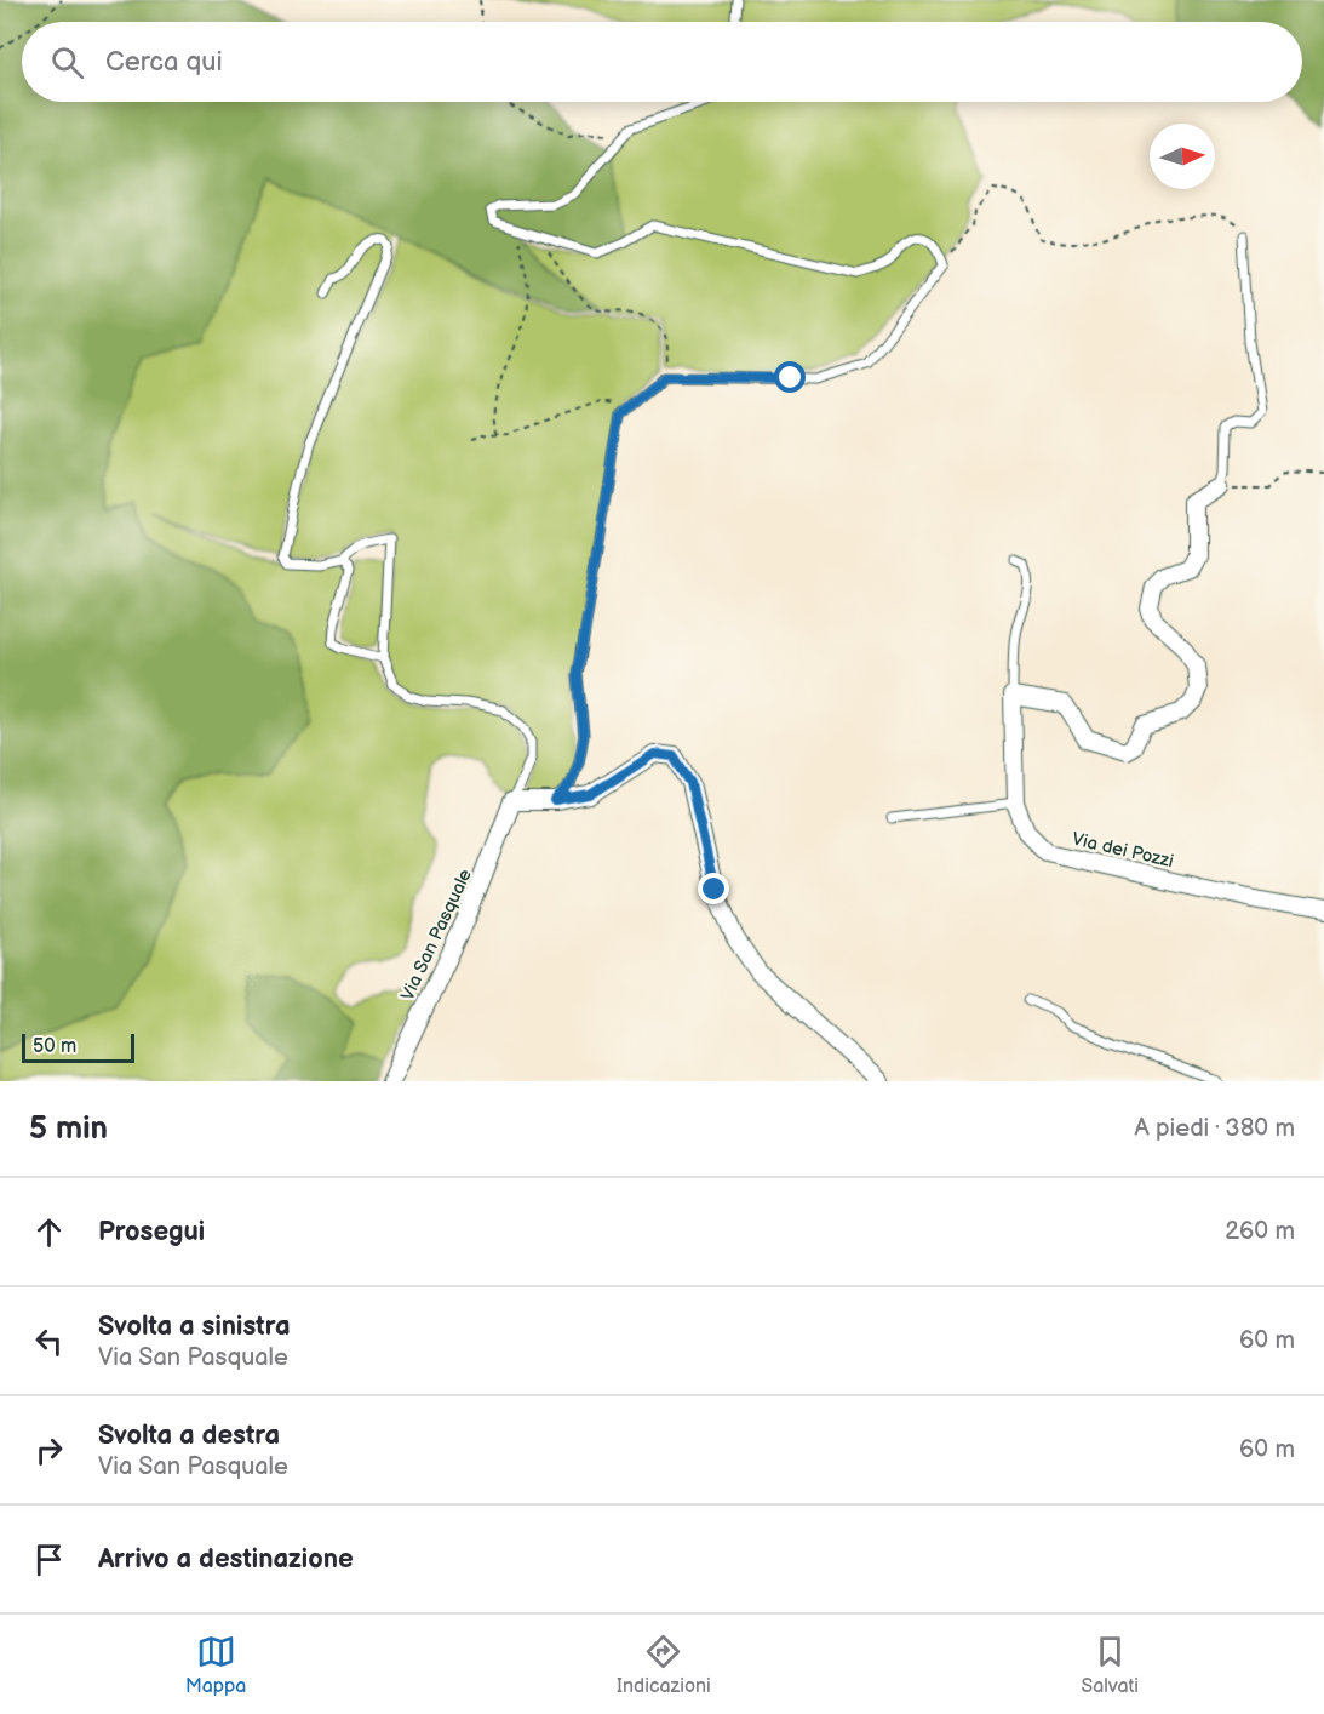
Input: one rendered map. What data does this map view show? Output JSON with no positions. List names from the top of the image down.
{
  "streets": {
    "street": ["Via dei Pozzi", "Via San Pasquale"]
  },
  "scale_bar": "50 m",
  "north": "right",
  "page": {
    "search": "Cerca qui",
    "scale": "50 m",
    "heading": ["5 min", "A piedi · 380 m"],
    "list": [
      ["Prosegui", "260 m"],
      ["Svolta a sinistra", "Via San Pasquale", "60 m"],
      ["Svolta a destra", "Via San Pasquale", "60 m"],
      "Arrivo a destinazione"
    ],
    "nav": ["Mappa", "Indicazioni", "Salvati"]
  }
}
